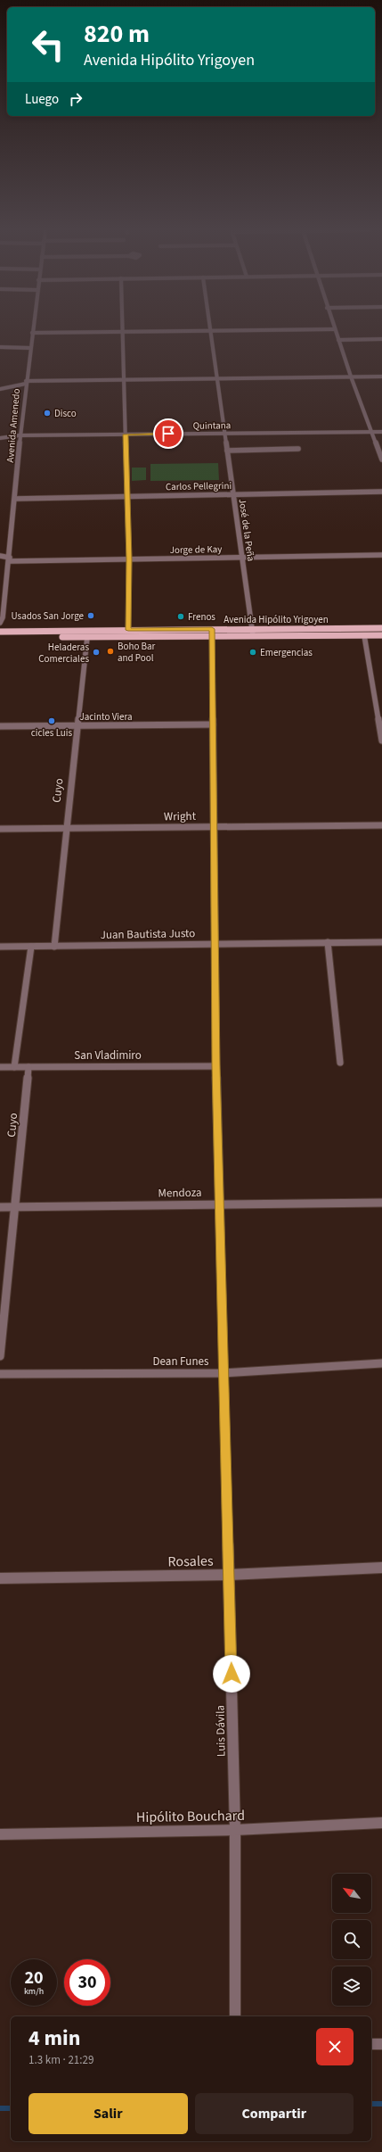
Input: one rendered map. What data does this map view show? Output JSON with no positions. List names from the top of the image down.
{
  "streets": {
    "main road": ["Avenida Hipólito Yrigoyen"],
    "street": [
      "Avenida Amenedo",
      "Quintana",
      "Carlos Pellegrini",
      "José de la Peña",
      "Jorge de Kay",
      "Jacinto Viera",
      "Cuyo",
      "Wright",
      "Juan Bautista Justo",
      "San Vladimiro",
      "Mendoza",
      "Dean Funes",
      "Rosales",
      "Luis Dávila",
      "Hipólito Bouchard"
    ]
  },
  "crossings": [
    ["Avenida Amenedo", "Quintana"],
    ["Avenida Amenedo", "Carlos Pellegrini"],
    ["Avenida Amenedo", "Jorge de Kay"],
    ["Quintana", "José de la Peña"],
    ["Carlos Pellegrini", "José de la Peña"],
    ["José de la Peña", "Jorge de Kay"],
    ["José de la Peña", "Avenida Hipólito Yrigoyen"],
    ["Avenida Hipólito Yrigoyen", "Cuyo"],
    ["Avenida Hipólito Yrigoyen", "Luis Dávila"],
    ["Jacinto Viera", "Cuyo"],
    ["Jacinto Viera", "Luis Dávila"],
    ["Cuyo", "Wright"],
    ["Cuyo", "Juan Bautista Justo"],
    ["Cuyo", "San Vladimiro"],
    ["Cuyo", "Mendoza"],
    ["Wright", "Luis Dávila"],
    ["Juan Bautista Justo", "Luis Dávila"],
    ["San Vladimiro", "Luis Dávila"],
    ["Mendoza", "Luis Dávila"],
    ["Dean Funes", "Luis Dávila"],
    ["Rosales", "Luis Dávila"],
    ["Luis Dávila", "Hipólito Bouchard"]
  ],
  "places": [
    "Disco",
    "Usados San Jorge",
    "Frenos",
    "Boho Bar and Pool",
    "Heladeras Comerciales",
    "Emergencias",
    "cicles Luis"
  ],
  "north": "top left",
  "page": {
    "turn": ["820 m", "Avenida Hipólito Yrigoyen"],
    "then": "Luego",
    "speed": "20 km/h",
    "limit": "30",
    "heading": ["4 min", "1.3 km · 21:29"],
    "buttons": ["Salir", "Compartir"]
  }
}
